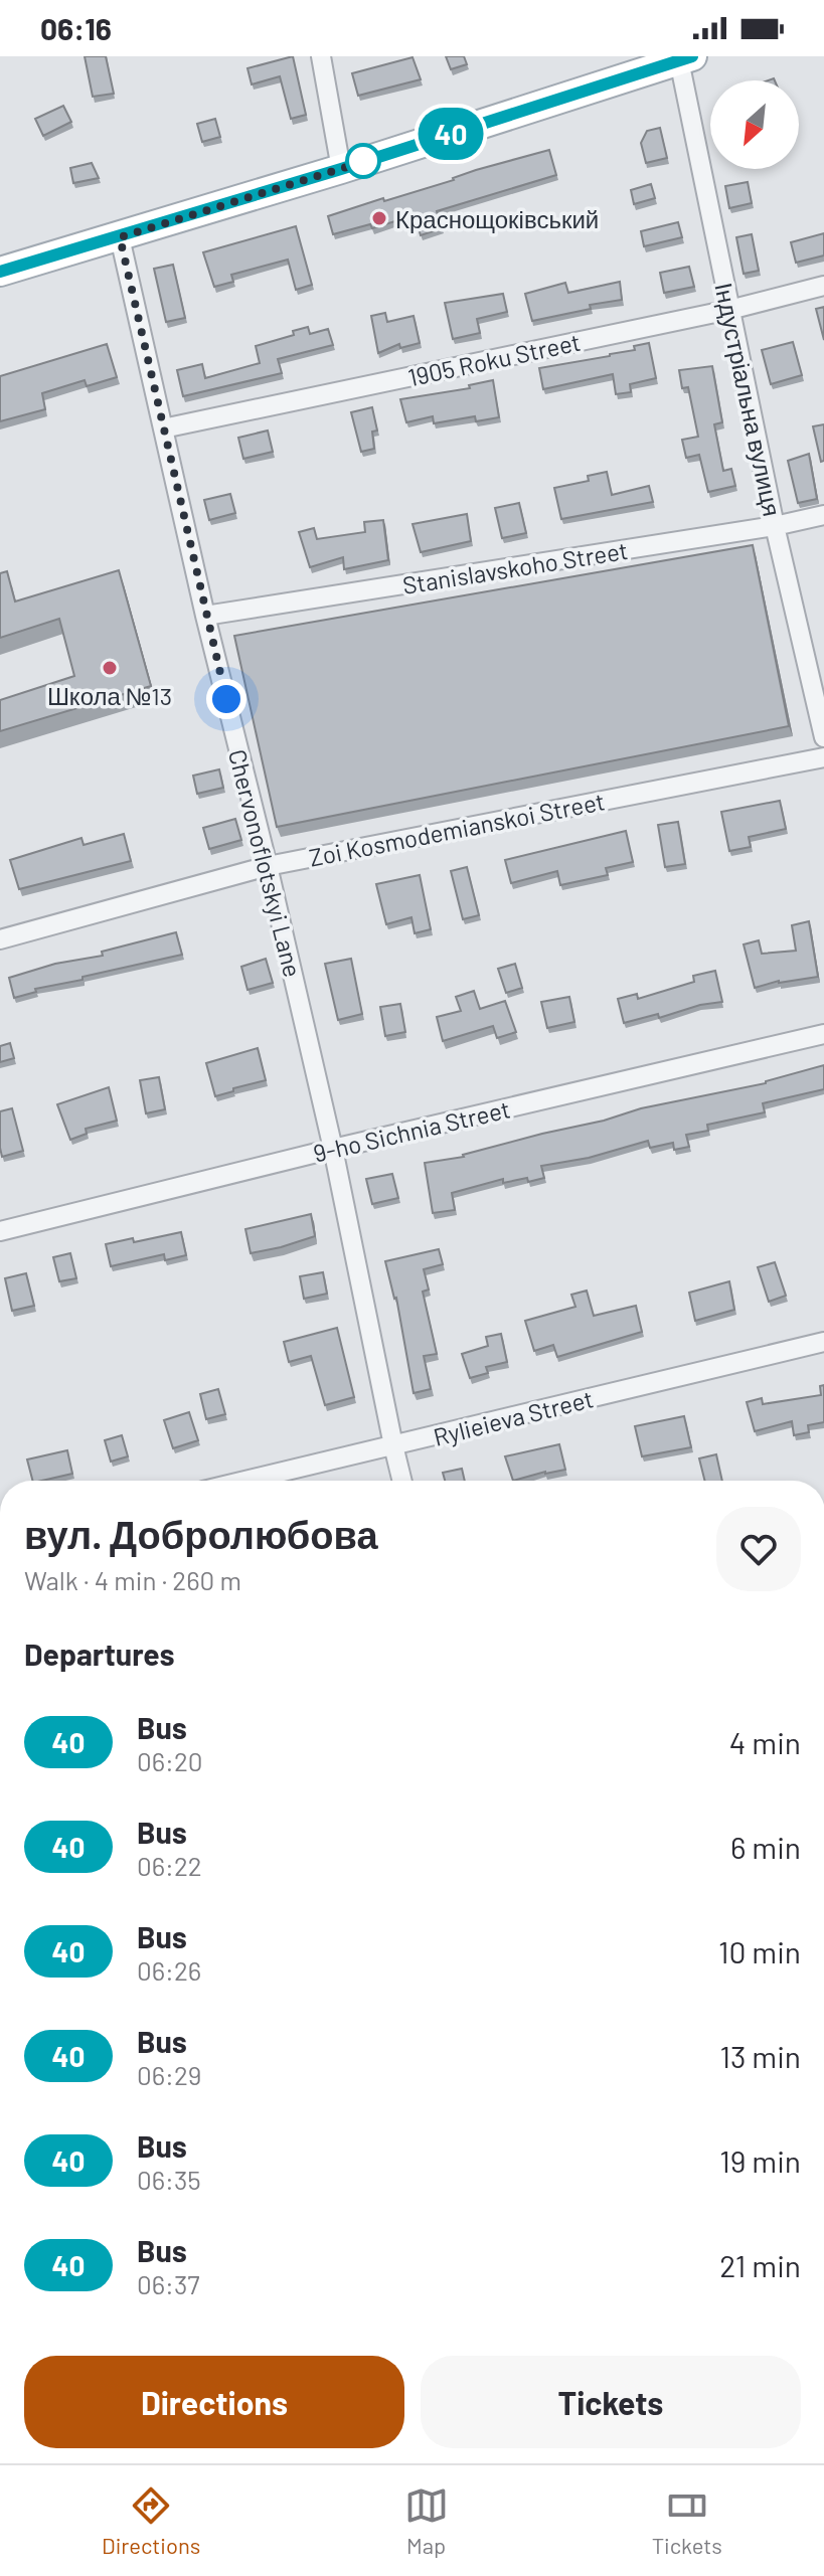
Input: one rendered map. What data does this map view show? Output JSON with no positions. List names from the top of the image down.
{
  "streets": {
    "street": [
      "1905 Roku Street",
      "Індустріальна вулиця",
      "Stanislavskoho Street",
      "Zoi Kosmodemianskoi Street",
      "Chervonoflotskyi Lane",
      "9-ho Sichnia Street",
      "Rylieieva Street"
    ]
  },
  "crossings": [
    ["1905 Roku Street", "Індустріальна вулиця"],
    ["1905 Roku Street", "Chervonoflotskyi Lane"],
    ["Індустріальна вулиця", "Stanislavskoho Street"],
    ["Stanislavskoho Street", "Chervonoflotskyi Lane"],
    ["Zoi Kosmodemianskoi Street", "Chervonoflotskyi Lane"],
    ["Chervonoflotskyi Lane", "9-ho Sichnia Street"],
    ["Chervonoflotskyi Lane", "Rylieieva Street"]
  ],
  "places": ["Краснощоківський", "Школа №13"],
  "lines": ["bus line 40"],
  "north": "bottom left",
  "page": {
    "status": "06:16",
    "on_map": "40",
    "heading": [
      ["вул. Добролюбова", "Walk · 4 min · 260 m"],
      "Departures"
    ],
    "list": [
      {
        "mark": "40",
        "name": "Bus",
        "note": "06:20",
        "value": "4 min"
      },
      {
        "mark": "40",
        "name": "Bus",
        "note": "06:22",
        "value": "6 min"
      },
      {
        "mark": "40",
        "name": "Bus",
        "note": "06:26",
        "value": "10 min"
      },
      {
        "mark": "40",
        "name": "Bus",
        "note": "06:29",
        "value": "13 min"
      },
      {
        "mark": "40",
        "name": "Bus",
        "note": "06:35",
        "value": "19 min"
      },
      {
        "mark": "40",
        "name": "Bus",
        "note": "06:37",
        "value": "21 min"
      }
    ],
    "buttons": ["Directions", "Tickets"],
    "tabs": ["Directions", "Map", "Tickets"]
  }
}
